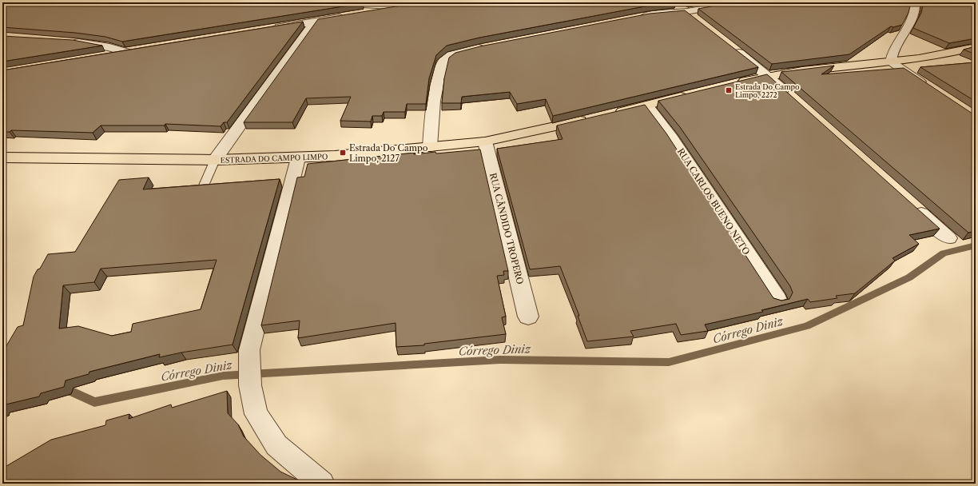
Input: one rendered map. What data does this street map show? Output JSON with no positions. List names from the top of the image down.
{
  "streets": {
    "main road": ["ESTRADA DO CAMPO LIMPO"],
    "street": ["RUA CARLOS BUENO NETO", "RUA CÂNDIDO TROPERO"]
  },
  "crossings": [
    ["ESTRADA DO CAMPO LIMPO", "RUA CÂNDIDO TROPERO"]
  ],
  "water": ["Córrego Diniz"],
  "places": {
    "transit": ["Estrada Do Campo Limpo, 2272", "Estrada Do Campo Limpo, 2127"]
  }
}
